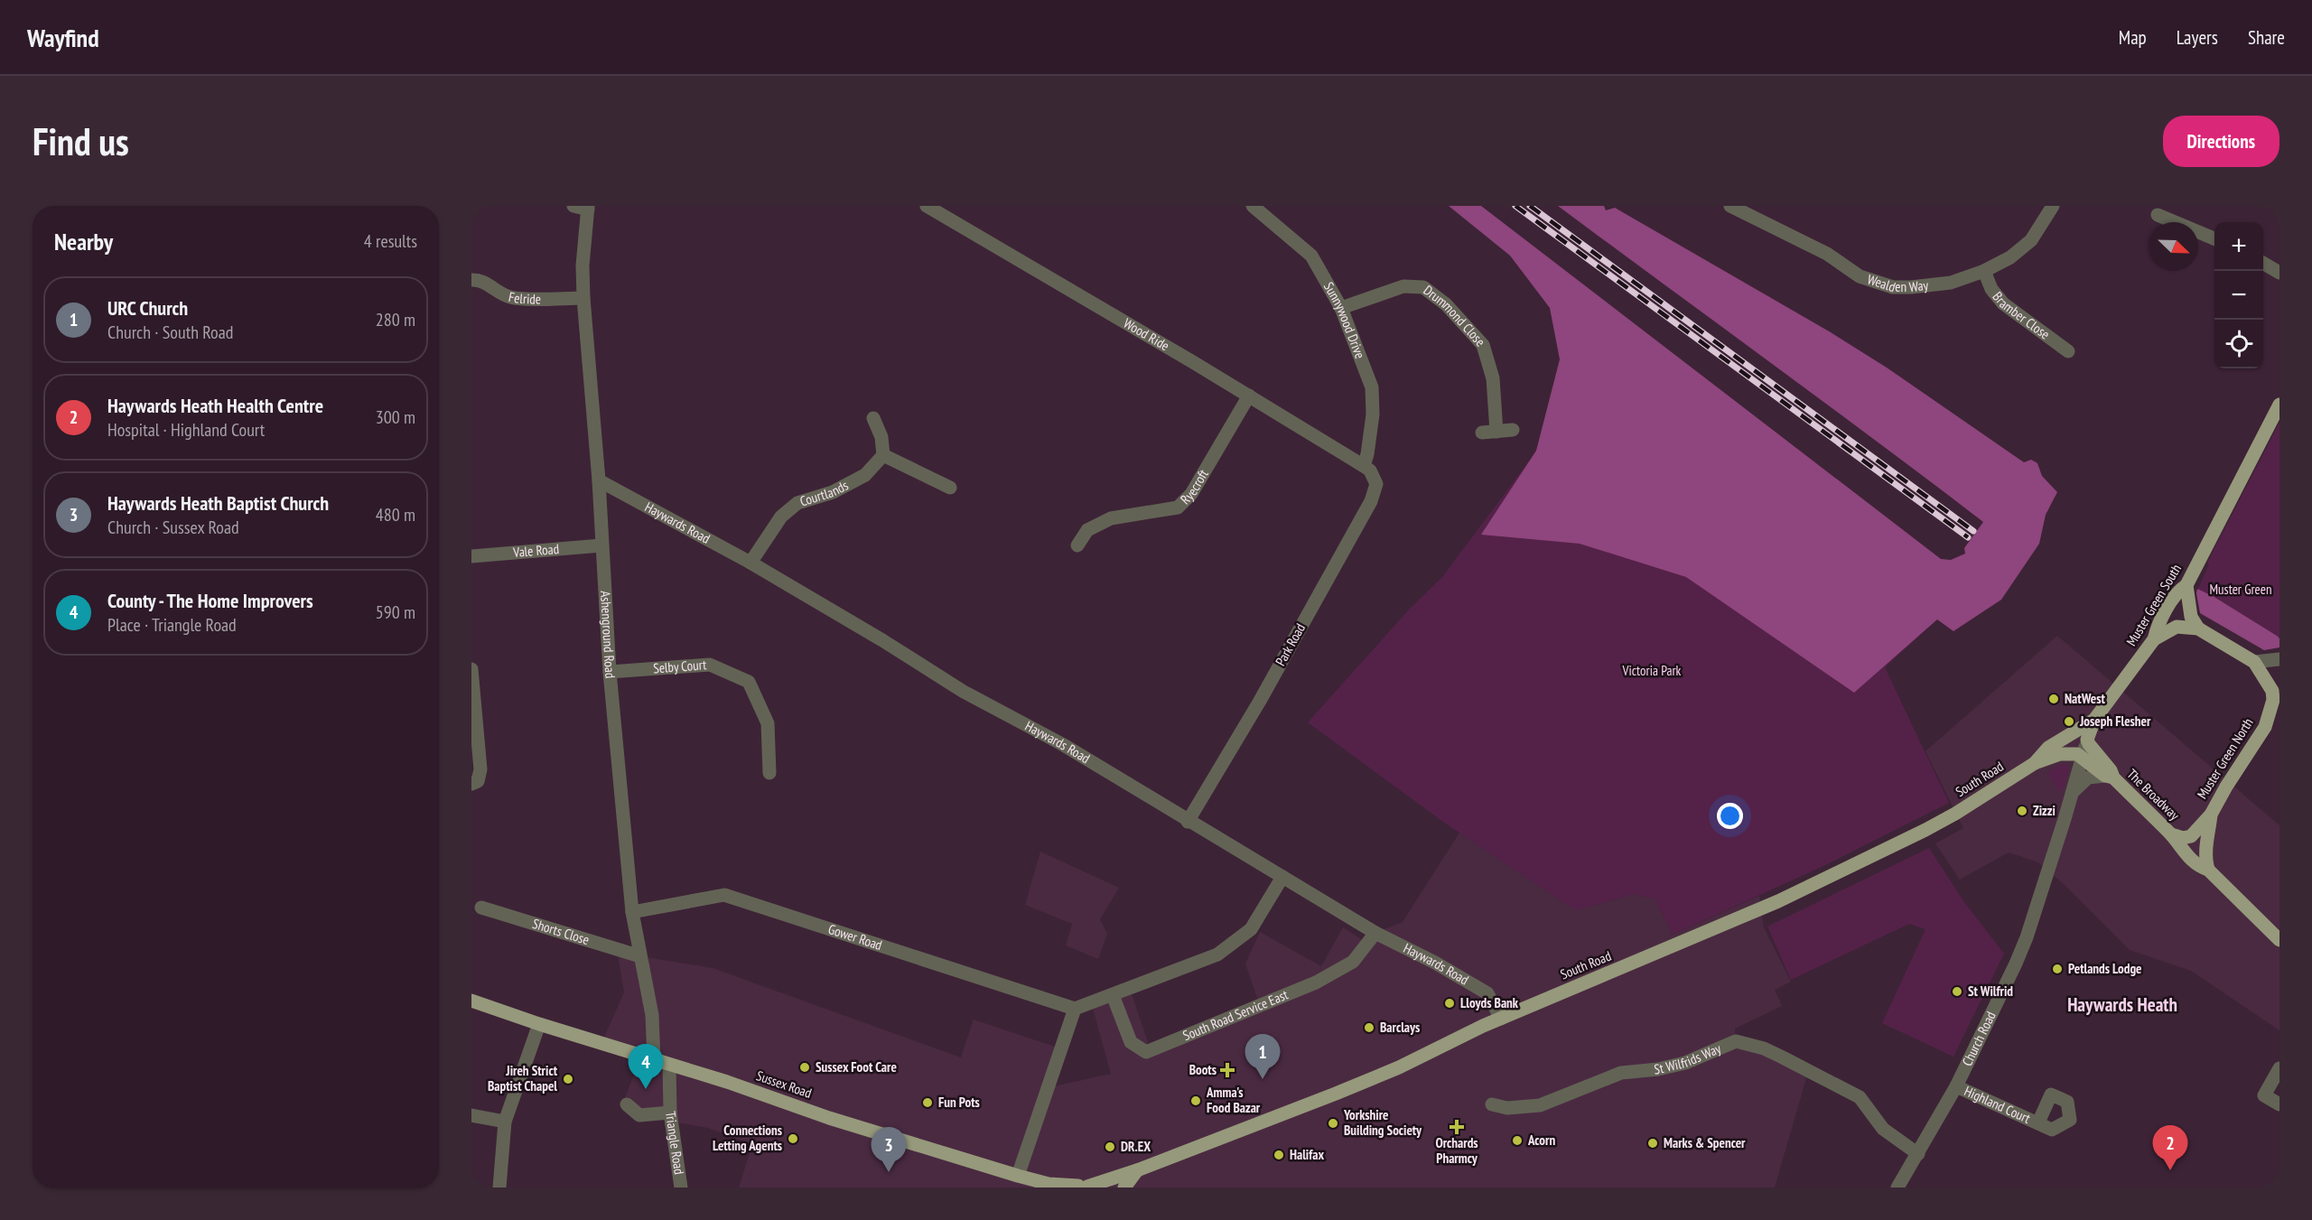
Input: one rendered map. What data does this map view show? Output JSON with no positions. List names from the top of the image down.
{
  "streets": {
    "main road": [
      "Muster Green South",
      "Muster Green North",
      "South Road",
      "The Broadway",
      "Sussex Road"
    ],
    "street": [
      "Wealden Way",
      "Felride",
      "Bramber Close",
      "Drummond Close",
      "Sunnywood Drive",
      "Wood Ride",
      "Ryecroft",
      "Courtlands",
      "Haywards Road",
      "Vale Road",
      "Ashenground Road",
      "Park Road",
      "Selby Court",
      "Shorts Close",
      "Gower Road",
      "South Road Service East",
      "Church Road",
      "St Wilfrids Way",
      "Highland Court",
      "Triangle Road"
    ]
  },
  "crossings": [
    ["Wealden Way", "Bramber Close"],
    ["Felride", "Ashenground Road"],
    ["Drummond Close", "Sunnywood Drive"],
    ["Sunnywood Drive", "Wood Ride"],
    ["Sunnywood Drive", "Park Road"],
    ["Wood Ride", "Ryecroft"],
    ["Wood Ride", "Park Road"],
    ["Courtlands", "Haywards Road"],
    ["Haywards Road", "Ashenground Road"],
    ["Haywards Road", "Park Road"],
    ["Haywards Road", "South Road"],
    ["Haywards Road", "South Road Service East"],
    ["Vale Road", "Ashenground Road"],
    ["Muster Green South", "Muster Green North"],
    ["Muster Green South", "South Road"],
    ["Muster Green South", "The Broadway"],
    ["Muster Green South", "Church Road"],
    ["Ashenground Road", "Selby Court"],
    ["Ashenground Road", "Shorts Close"],
    ["Ashenground Road", "Gower Road"],
    ["Ashenground Road", "Sussex Road"],
    ["Muster Green North", "The Broadway"],
    ["Muster Green North", "Church Road"],
    ["South Road", "Sussex Road"],
    ["The Broadway", "Church Road"],
    ["Church Road", "St Wilfrids Way"],
    ["Church Road", "Highland Court"],
    ["Sussex Road", "Triangle Road"]
  ],
  "districts": ["Haywards Heath"],
  "parks": ["Muster Green", "Victoria Park"],
  "places": {
    "other": [
      "NatWest",
      "Joseph Flesher",
      "Zizzi",
      "Petlands Lodge",
      "St Wilfrid",
      "Lloyds Bank",
      "Barclays",
      "Sussex Foot Care",
      "Jireh Strict Baptist Chapel",
      "Amma's Food Bazar",
      "Fun Pots",
      "Yorkshire Building Society",
      "Connections Letting Agents",
      "Acorn",
      "Marks & Spencer",
      "DR.EX",
      "Halifax"
    ],
    "health": ["Boots", "Orchards Pharmcy"]
  },
  "north": "bottom right",
  "page": {
    "header": "Wayfind",
    "nav": ["Map", "Layers", "Share"],
    "buttons": "Directions",
    "title": "Find us",
    "heading": ["Nearby", "4 results"],
    "map_buttons": ["+", "−"],
    "list": [
      {
        "mark": "1",
        "name": "URC Church",
        "note": "Church · South Road",
        "value": "280 m"
      },
      {
        "mark": "2",
        "name": "Haywards Heath Health Centre",
        "note": "Hospital · Highland Court",
        "value": "300 m"
      },
      {
        "mark": "3",
        "name": "Haywards Heath Baptist Church",
        "note": "Church · Sussex Road",
        "value": "480 m"
      },
      {
        "mark": "4",
        "name": "County - The Home Improvers",
        "note": "Place · Triangle Road",
        "value": "590 m"
      }
    ],
    "pins": [
      "1",
      "4",
      "2",
      "3"
    ]
  }
}
